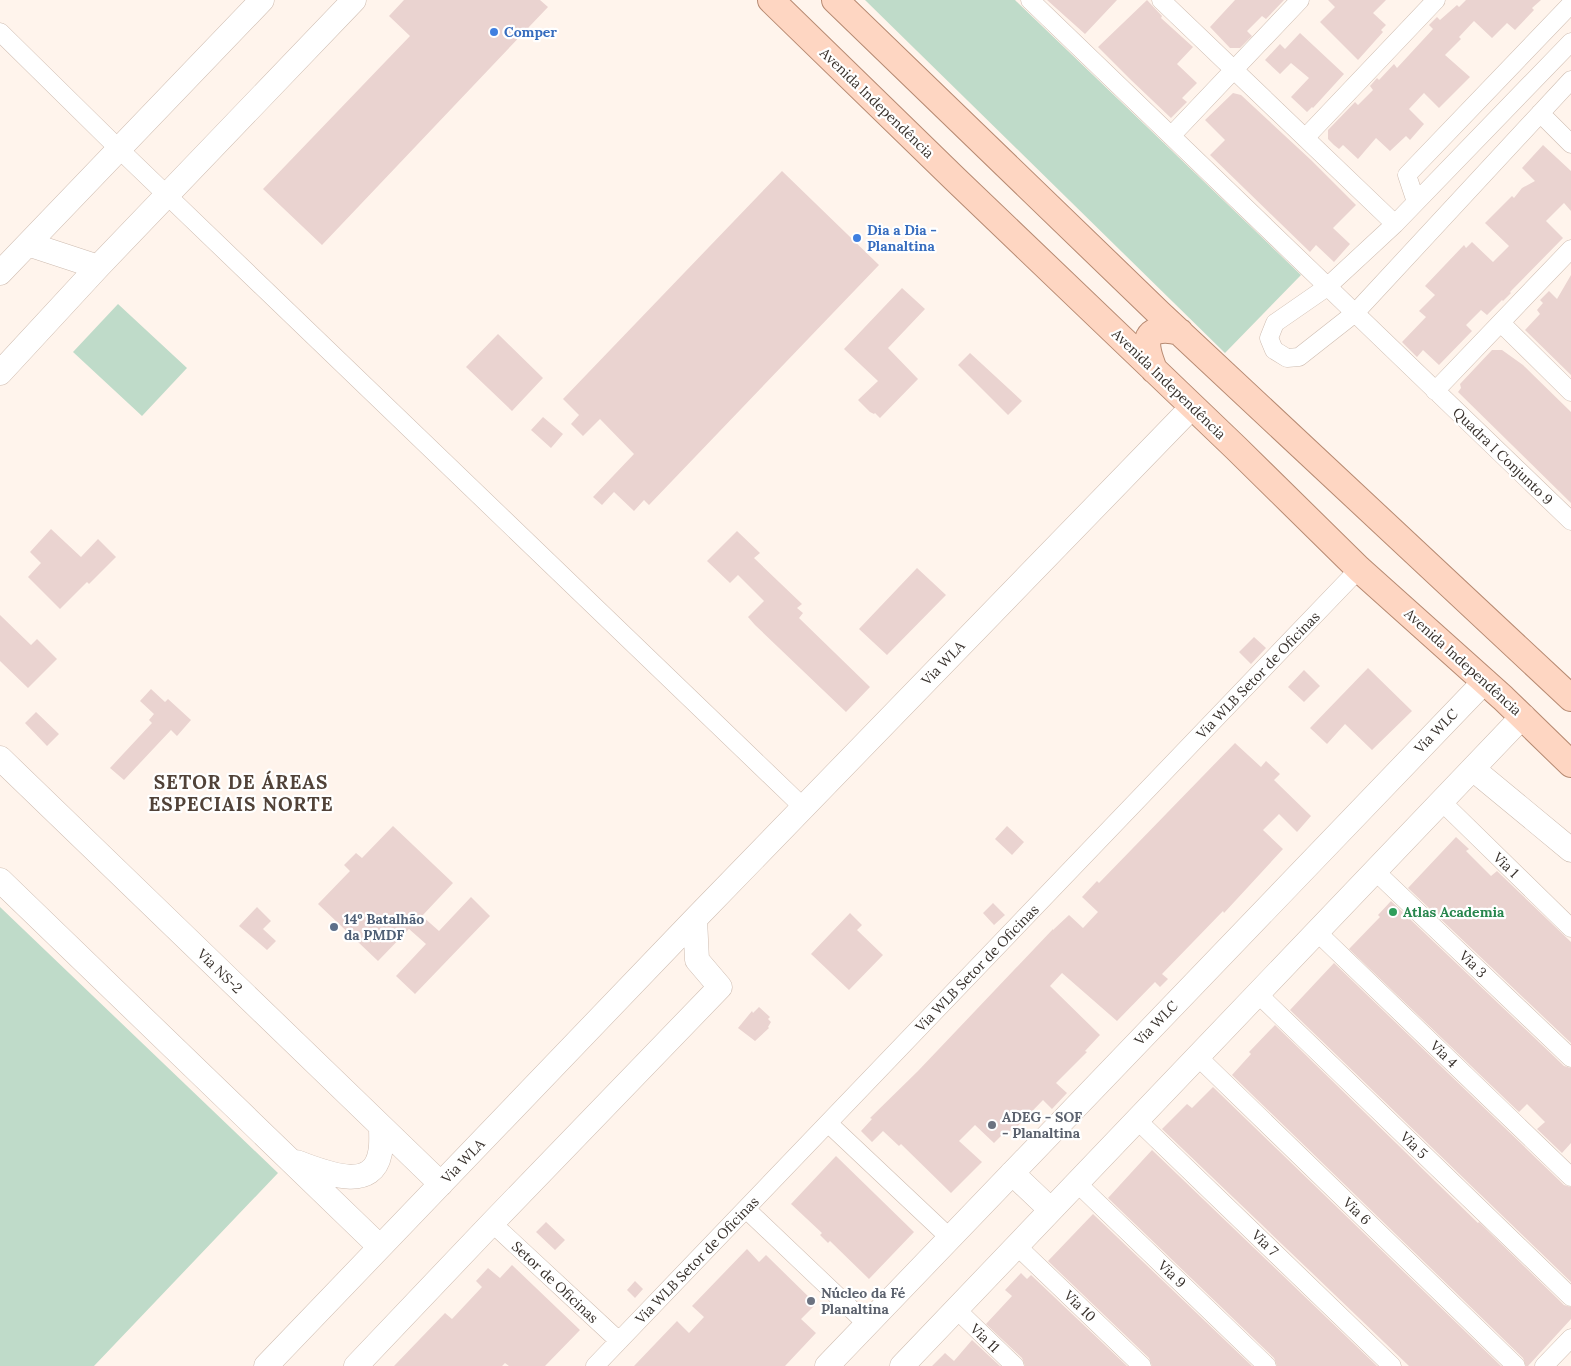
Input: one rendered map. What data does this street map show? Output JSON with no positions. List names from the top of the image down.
{
  "streets": {
    "main road": ["Avenida Independência"],
    "street": [
      "Quadra I Conjunto 9",
      "Via WLA",
      "Via WLB Setor de Oficinas",
      "Via WLC",
      "Via 1",
      "Via 3",
      "Via NS-2",
      "Via 4",
      "Via 5",
      "Via 6",
      "Via 7",
      "Via 9",
      "Setor de Oficinas",
      "Via 10",
      "Via 11"
    ]
  },
  "crossings": [
    ["Avenida Independência", "Via WLA"],
    ["Avenida Independência", "Via WLB Setor de Oficinas"],
    ["Avenida Independência", "Via WLC"],
    ["Via WLA", "Via NS-2"],
    ["Via WLB Setor de Oficinas", "Setor de Oficinas"]
  ],
  "districts": ["SETOR DE ÁREAS ESPECIAIS NORTE"],
  "places": [
    "Comper",
    "Dia a Dia - Planaltina",
    "Atlas Academia",
    "14º Batalhão da PMDF",
    "ADEG - SOF - Planaltina",
    "Núcleo da Fé Planaltina"
  ]
}
